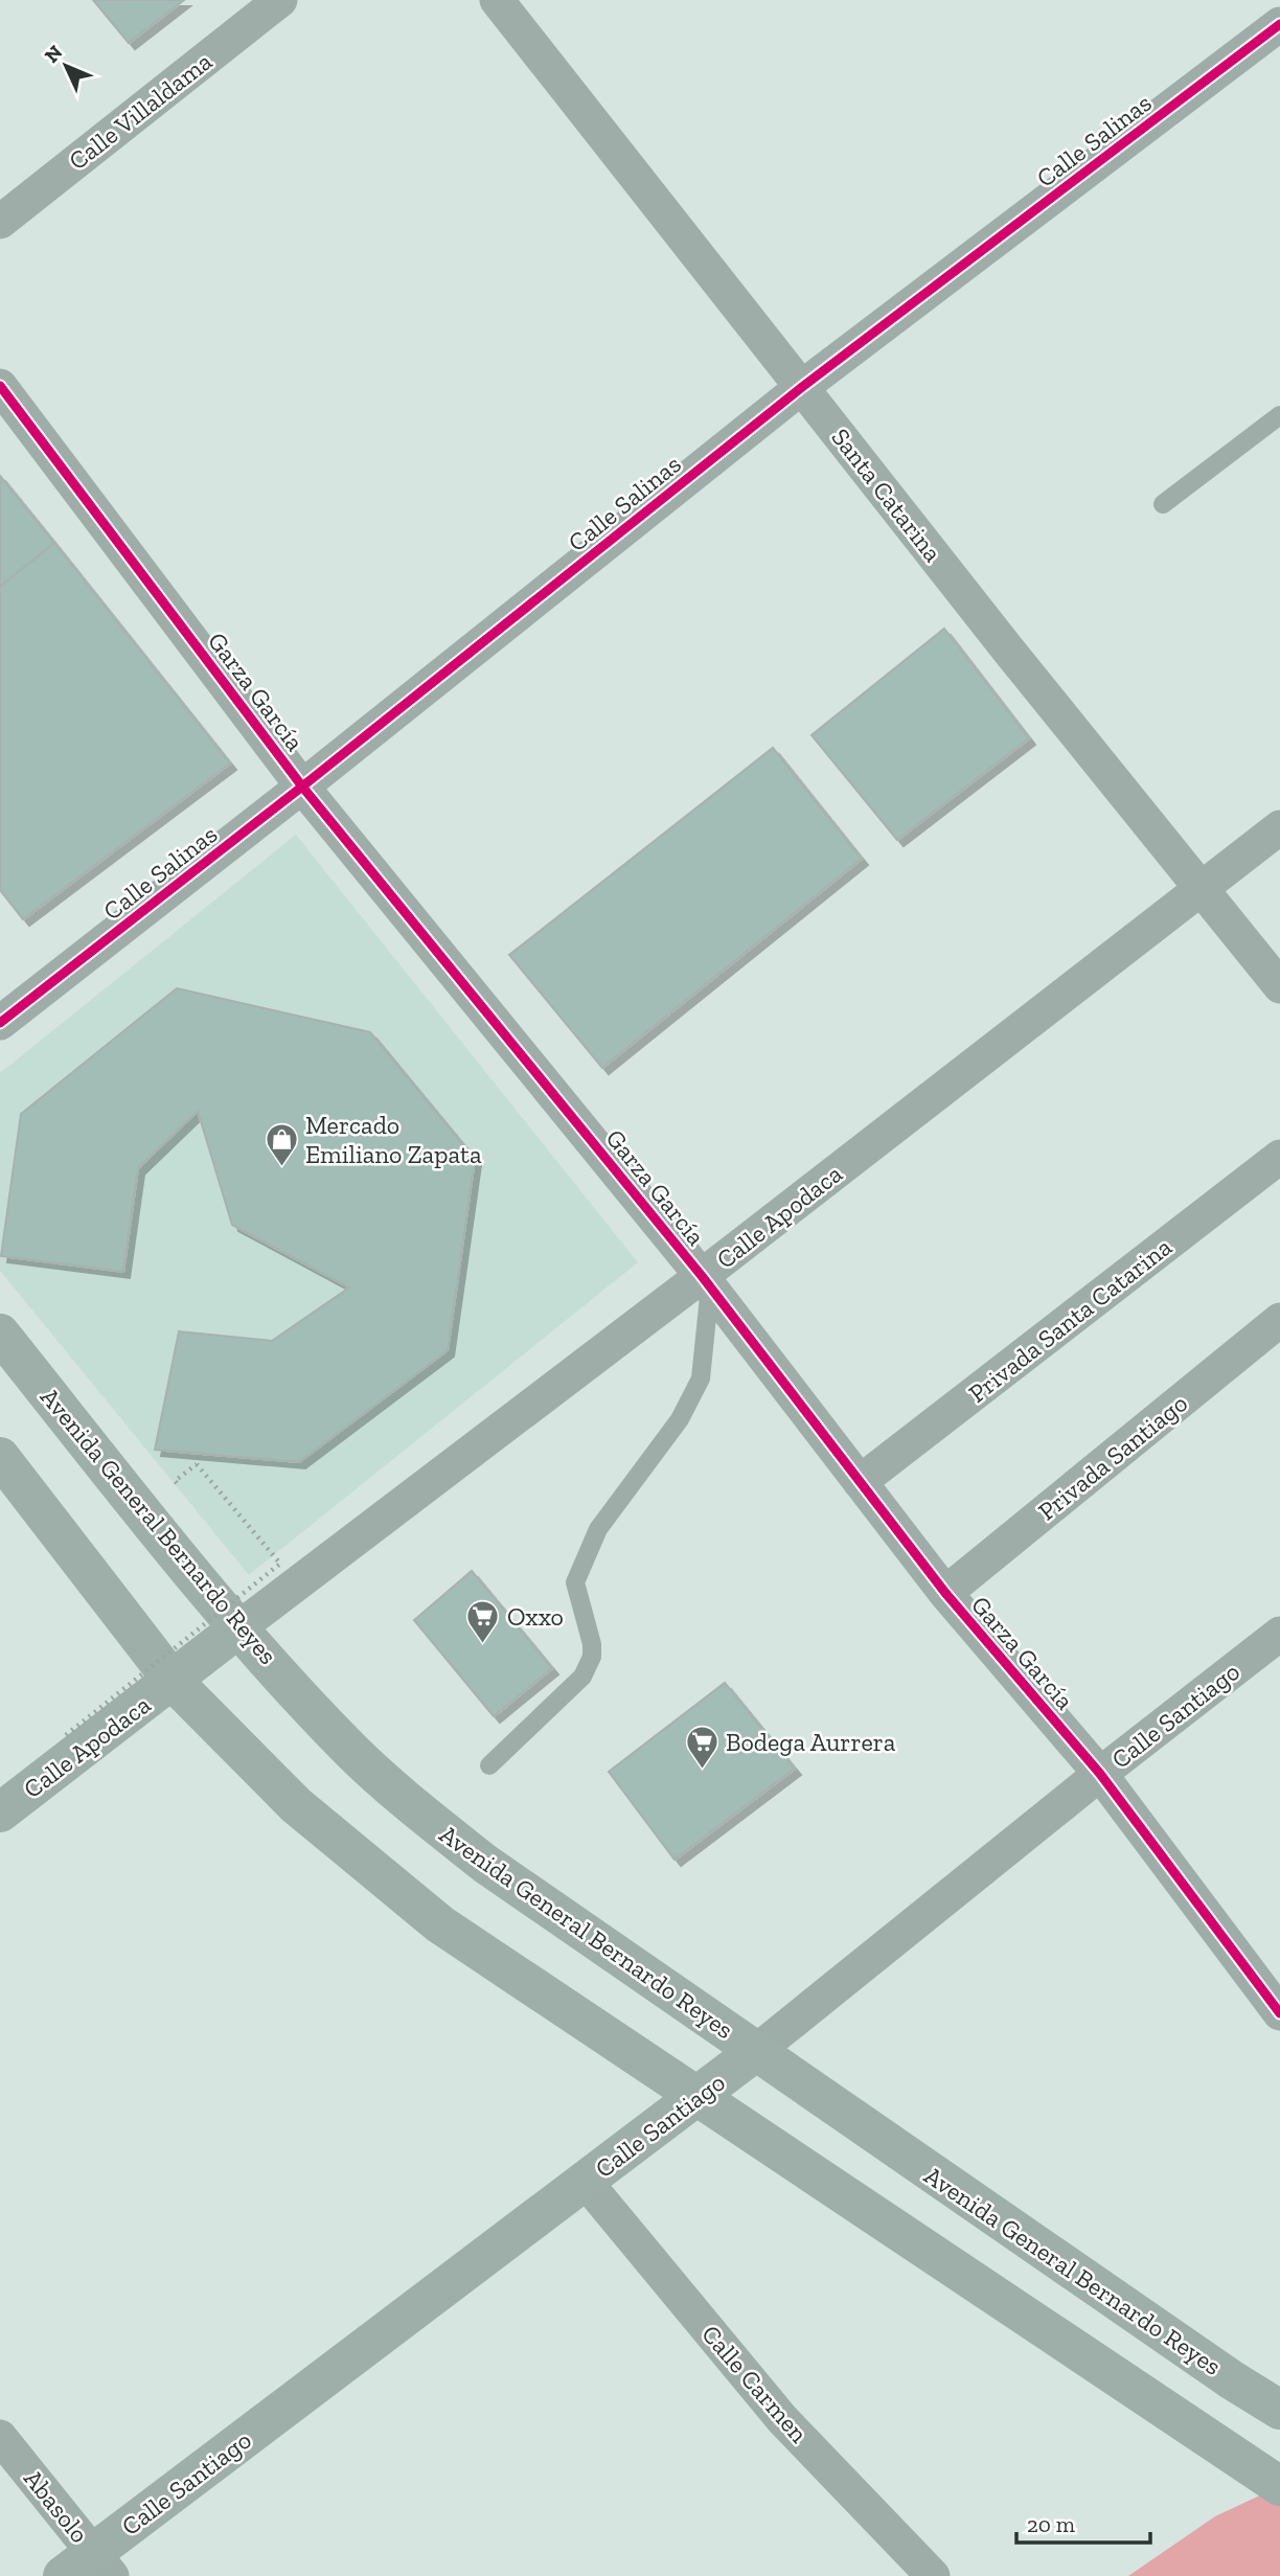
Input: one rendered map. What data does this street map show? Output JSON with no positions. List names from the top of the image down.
{
  "streets": {
    "main road": ["Calle Apodaca", "Avenida General Bernardo Reyes", "Calle Santiago"],
    "street": [
      "Calle Villaldama",
      "Calle Salinas",
      "Santa Catarina",
      "Garza García",
      "Privada Santa Catarina",
      "Privada Santiago",
      "Calle Carmen",
      "Abasolo"
    ]
  },
  "crossings": [
    ["Calle Salinas", "Santa Catarina"],
    ["Calle Salinas", "Garza García"],
    ["Santa Catarina", "Calle Apodaca"],
    ["Garza García", "Calle Apodaca"],
    ["Garza García", "Privada Santa Catarina"],
    ["Garza García", "Privada Santiago"],
    ["Garza García", "Calle Santiago"],
    ["Calle Apodaca", "Avenida General Bernardo Reyes"],
    ["Avenida General Bernardo Reyes", "Calle Santiago"],
    ["Calle Santiago", "Calle Carmen"],
    ["Calle Santiago", "Abasolo"]
  ],
  "places": {
    "shop": ["Mercado Emiliano Zapata"],
    "supermarket": ["Oxxo", "Bodega Aurrera"]
  },
  "scale_bar": "20 m",
  "north": "top left"
}
